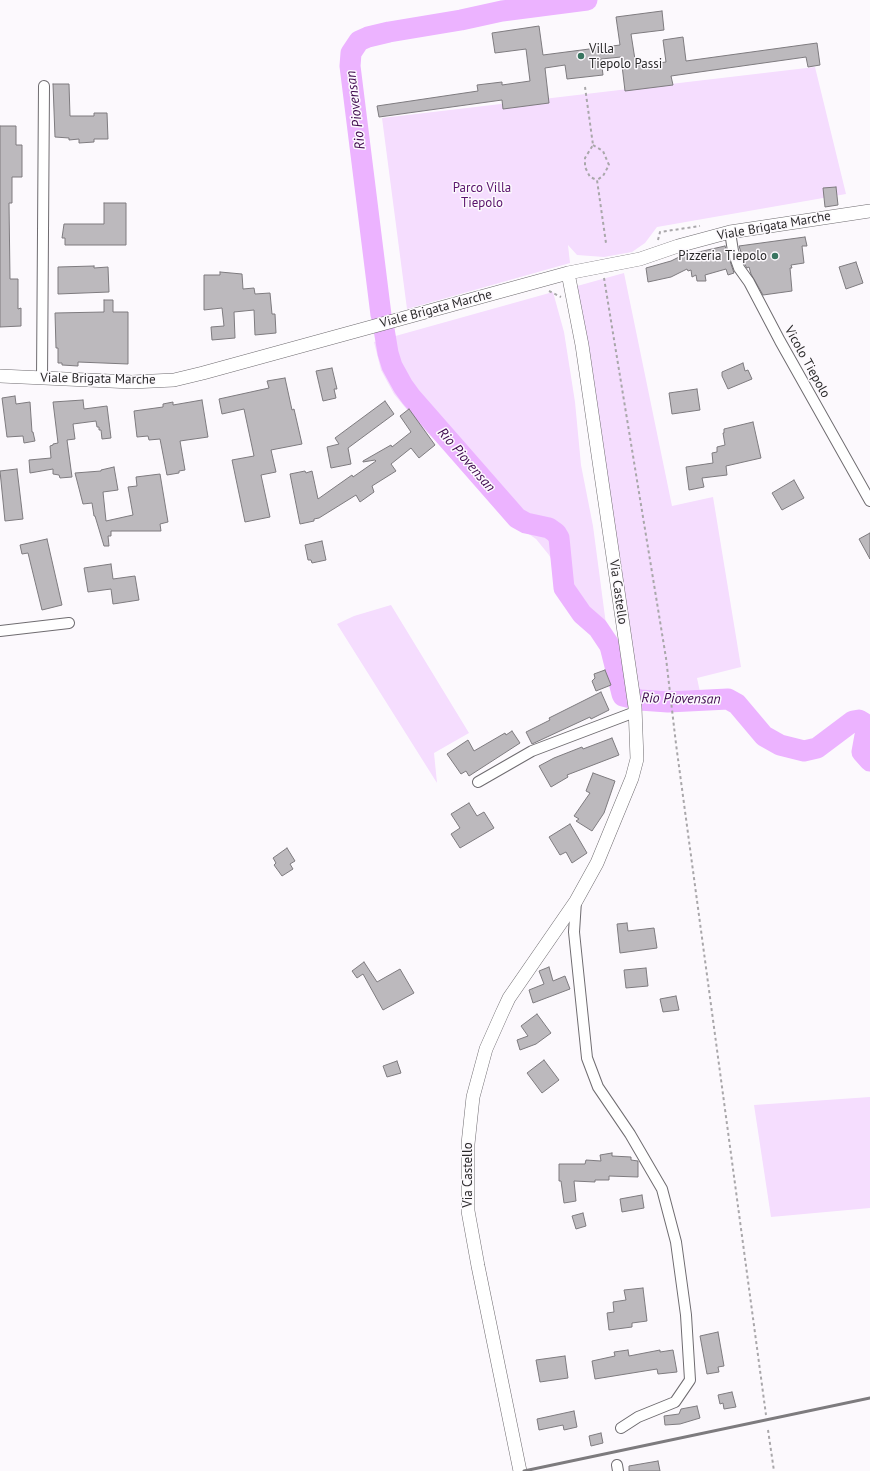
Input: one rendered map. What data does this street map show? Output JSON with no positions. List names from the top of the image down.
{
  "streets": {
    "street": ["Viale Brigata Marche", "Vicolo Tiepolo", "Via Castello"]
  },
  "crossings": [
    ["Viale Brigata Marche", "Vicolo Tiepolo"],
    ["Viale Brigata Marche", "Via Castello"]
  ],
  "water": ["Rio Piovensan"],
  "parks": ["Parco Villa Tiepolo"],
  "places": ["Villa Tiepolo Passi", "Pizzeria Tiepolo"]
}
